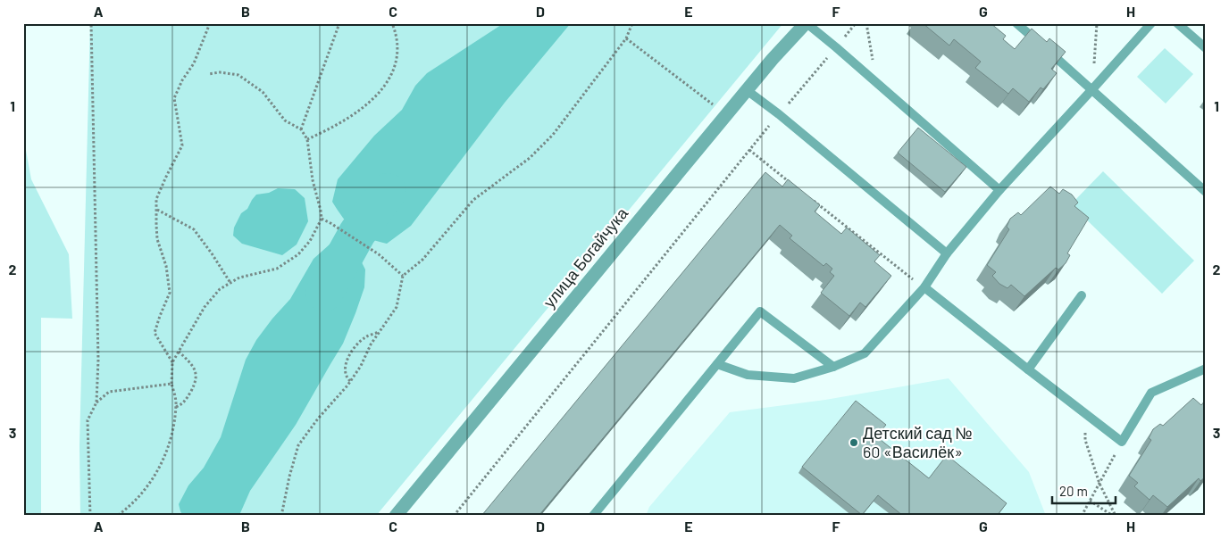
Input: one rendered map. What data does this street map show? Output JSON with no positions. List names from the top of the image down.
{
  "streets": {
    "street": ["улица Богайчука"]
  },
  "places": ["Детский сад № 60 «Василёк»"],
  "scale_bar": "20 m",
  "grid": {
    "columns": [
      "A",
      "B",
      "C",
      "D",
      "E",
      "F",
      "G",
      "H"
    ],
    "rows": ["1", "2", "3"]
  }
}
